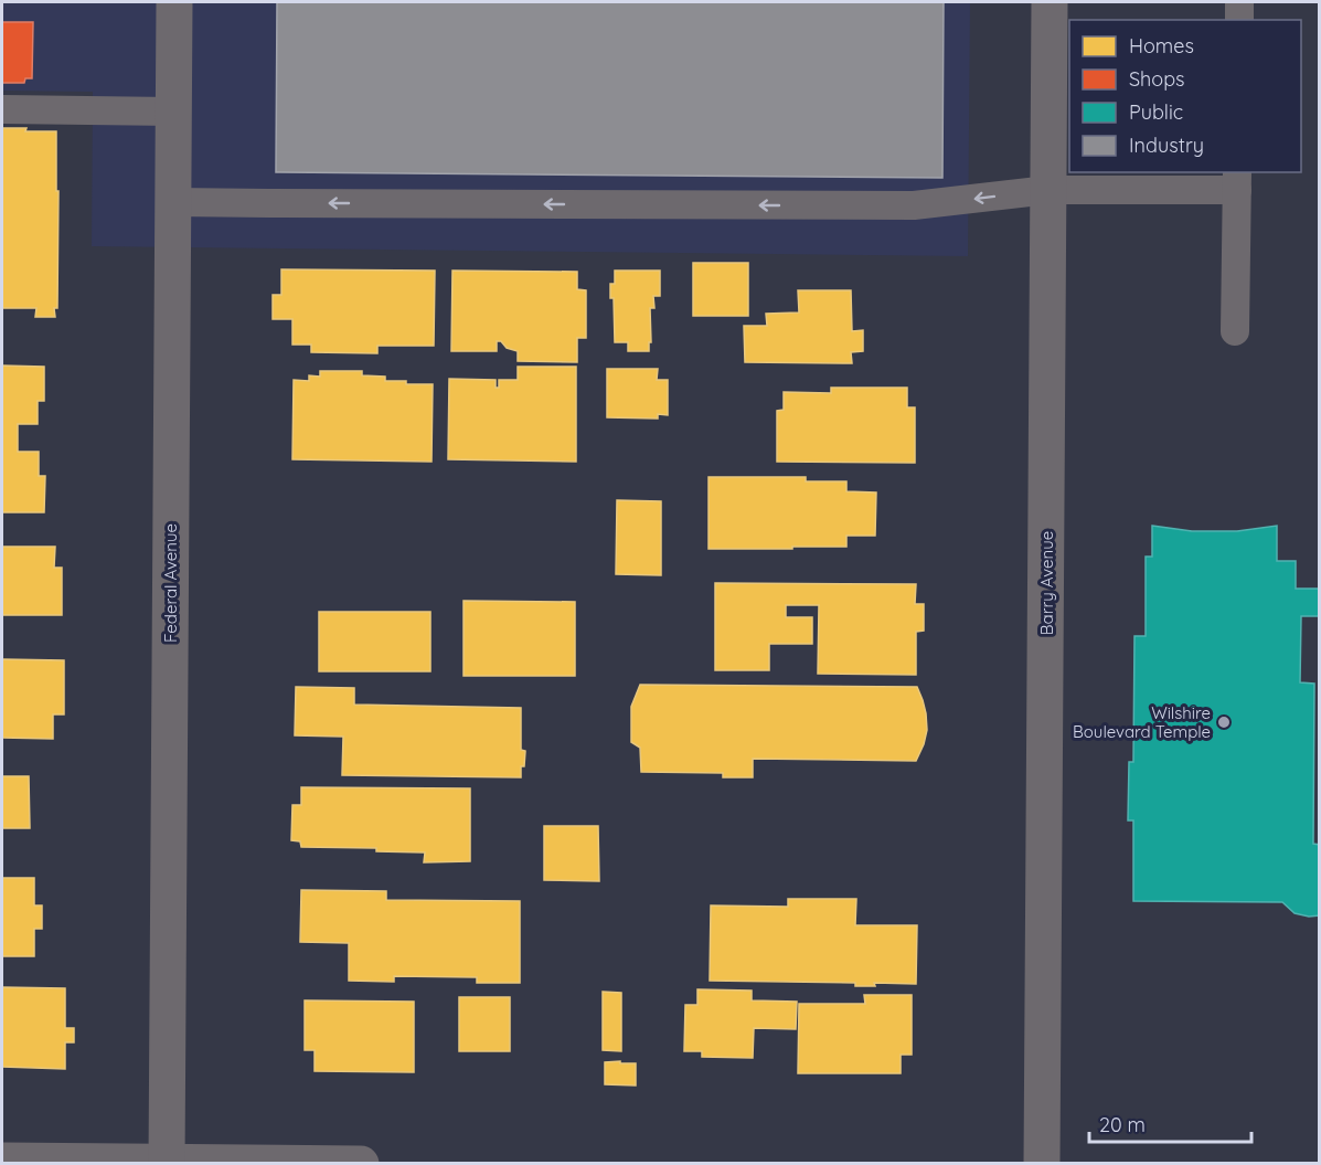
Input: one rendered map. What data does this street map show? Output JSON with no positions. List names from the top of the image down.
{
  "streets": {
    "street": ["Federal Avenue", "Barry Avenue"]
  },
  "places": ["Wilshire Boulevard Temple"],
  "legend": [
    "Homes",
    "Shops",
    "Public",
    "Industry"
  ],
  "scale_bar": "20 m"
}
